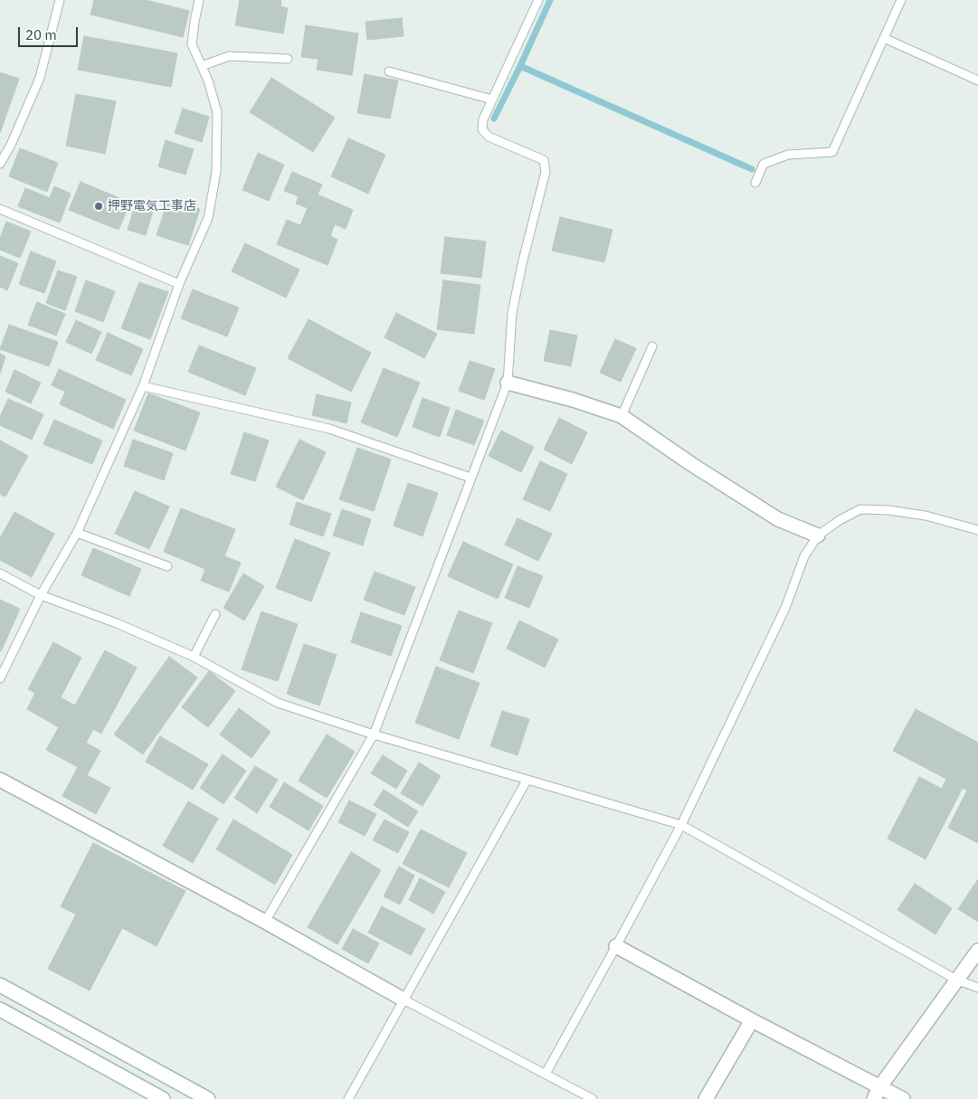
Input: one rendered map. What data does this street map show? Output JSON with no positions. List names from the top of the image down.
{
  "places": ["押野電気工事店"],
  "scale_bar": "20 m"
}
